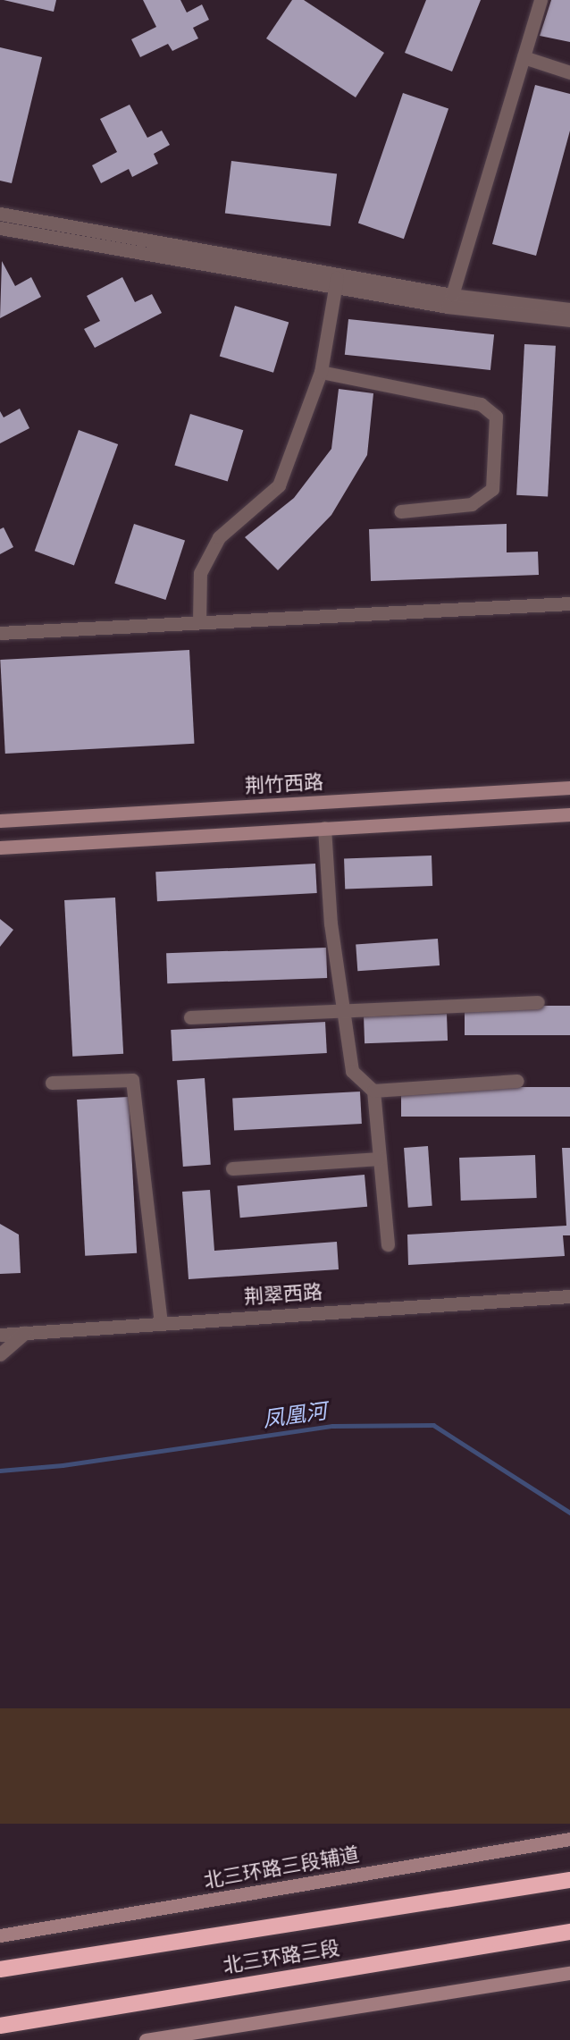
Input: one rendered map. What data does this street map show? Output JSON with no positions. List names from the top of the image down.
{
  "streets": {
    "highway": ["北三环路三段"],
    "main road": ["荆竹西路", "北三环路三段辅道"],
    "street": ["荆翠西路"]
  },
  "water": ["凤凰河"]
}
